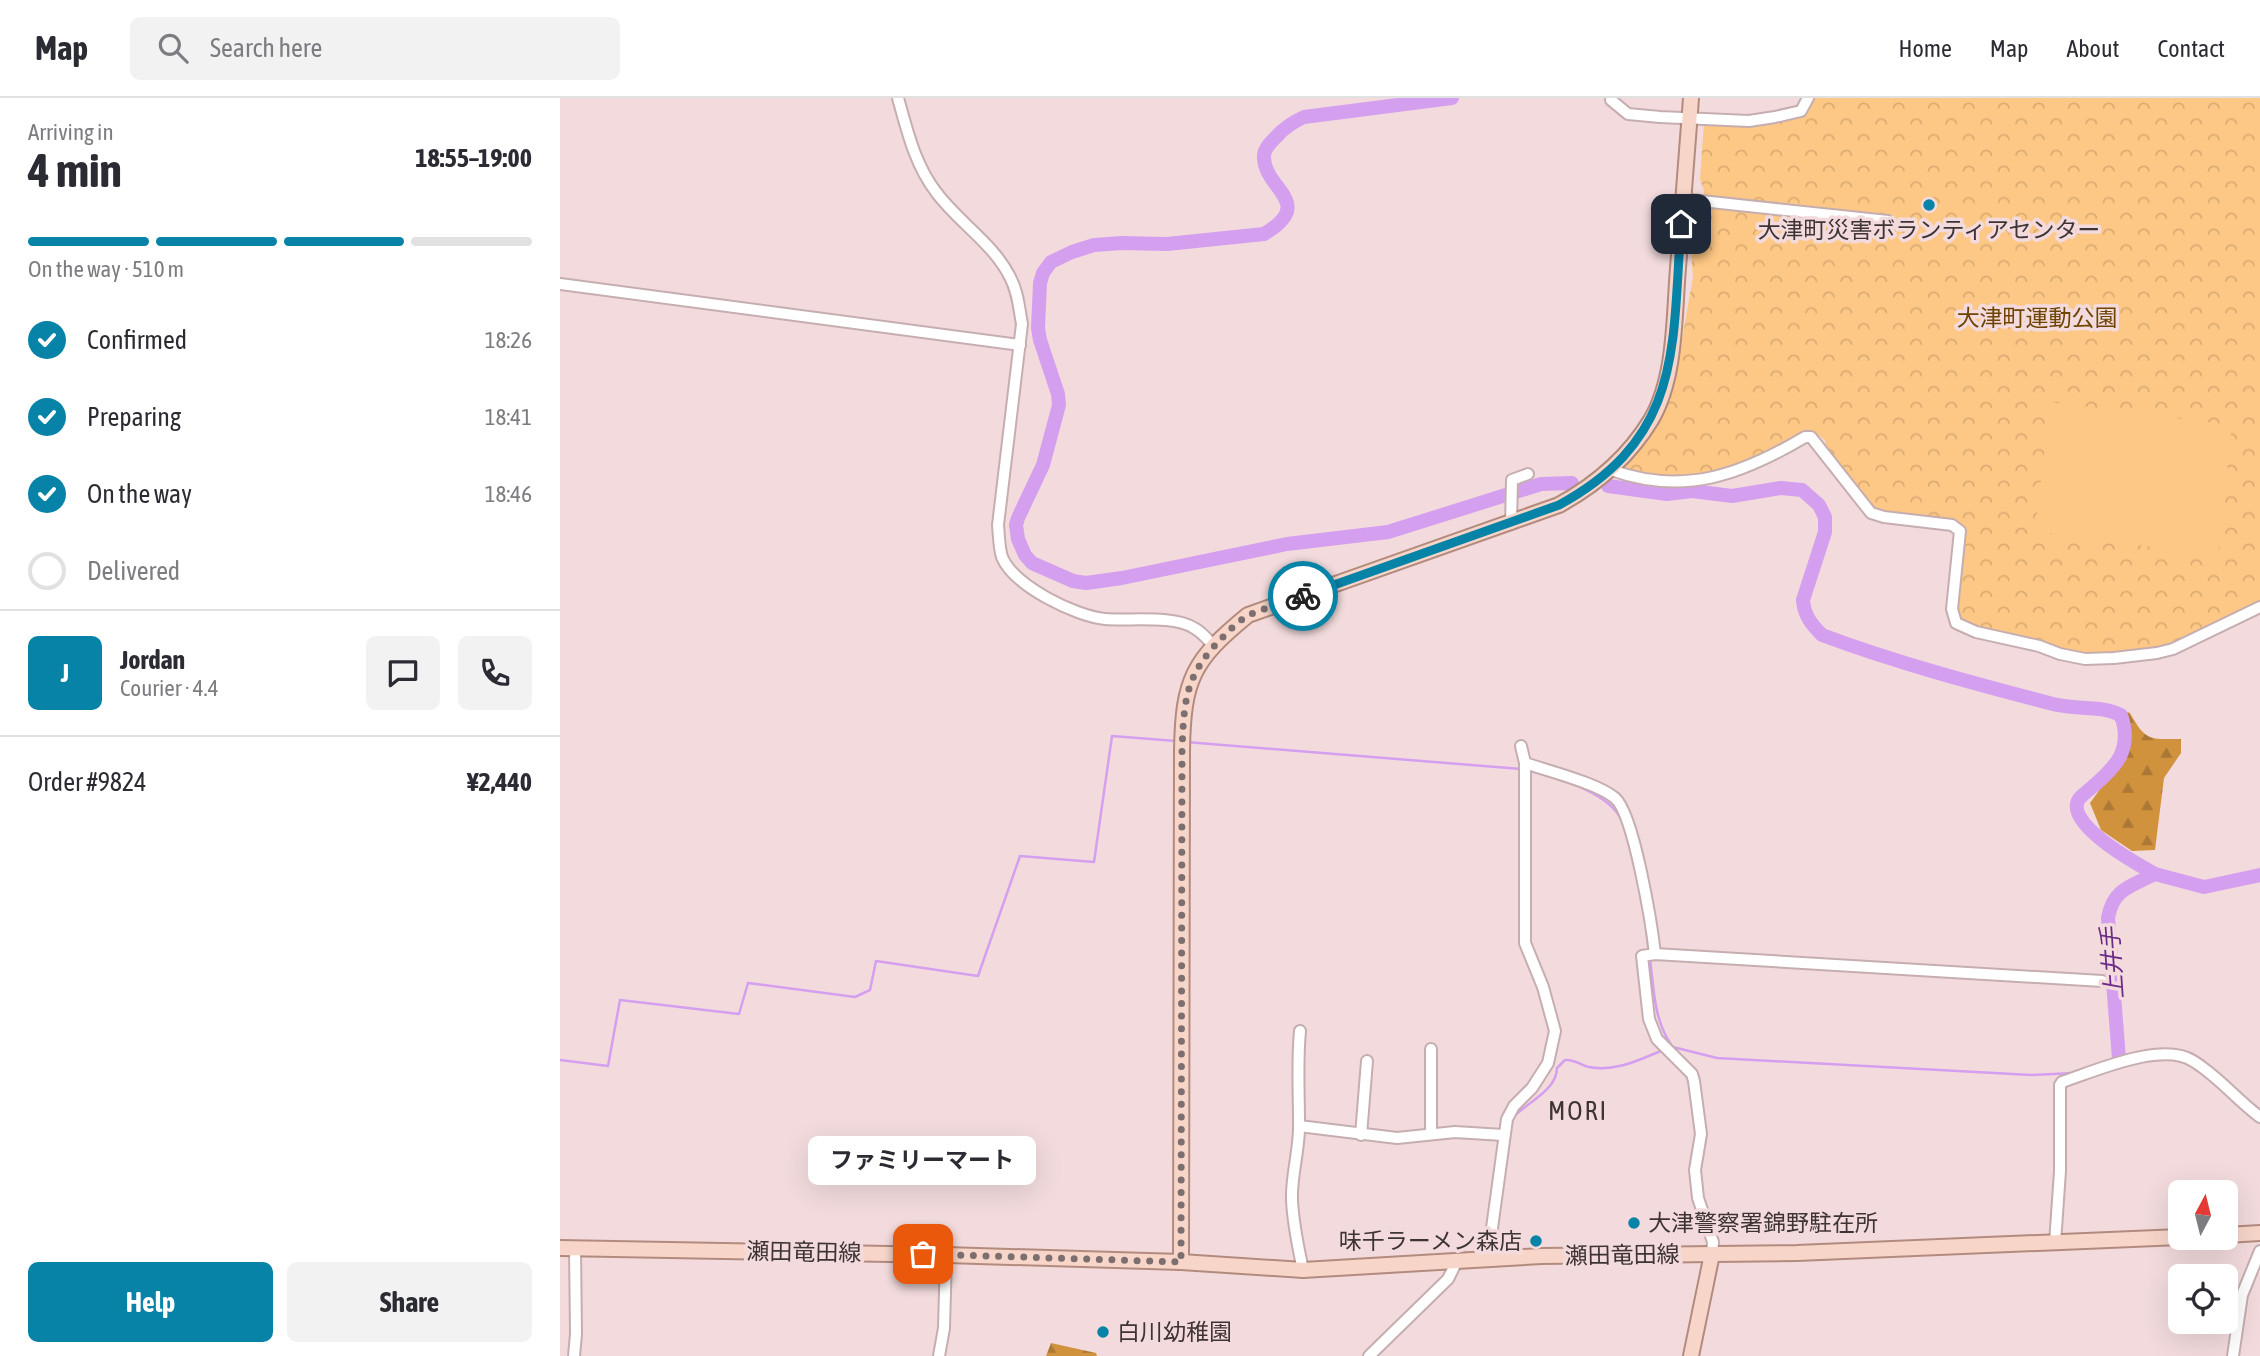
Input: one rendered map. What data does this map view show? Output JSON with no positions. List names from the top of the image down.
{
  "streets": {
    "main road": ["瀬田竜田線"]
  },
  "districts": ["MORI"],
  "water": ["上井手"],
  "parks": ["大津町運動公園"],
  "places": [
    "大津町災害ボランティアセンター",
    "大津警察署錦野駐在所",
    "味千ラーメン森店",
    "ファミリーマート",
    "白川幼稚園"
  ],
  "north": "top",
  "page": {
    "header": "Map",
    "search": "Search here",
    "nav": [
      "Home",
      "Map",
      "About",
      "Contact"
    ],
    "heading": ["4 min", "Arriving in", "18:55–19:00"],
    "panel": [
      "Jordan",
      "Courier · 4.4",
      "Order #9824",
      "¥2,440"
    ],
    "bar": "On the way · 510 m",
    "list": [
      ["Confirmed", "18:26"],
      ["Preparing", "18:41"],
      ["On the way", "18:46"],
      "Delivered"
    ],
    "round": "J",
    "bubble": "ファミリーマート",
    "buttons": ["Help", "Share"]
  }
}
